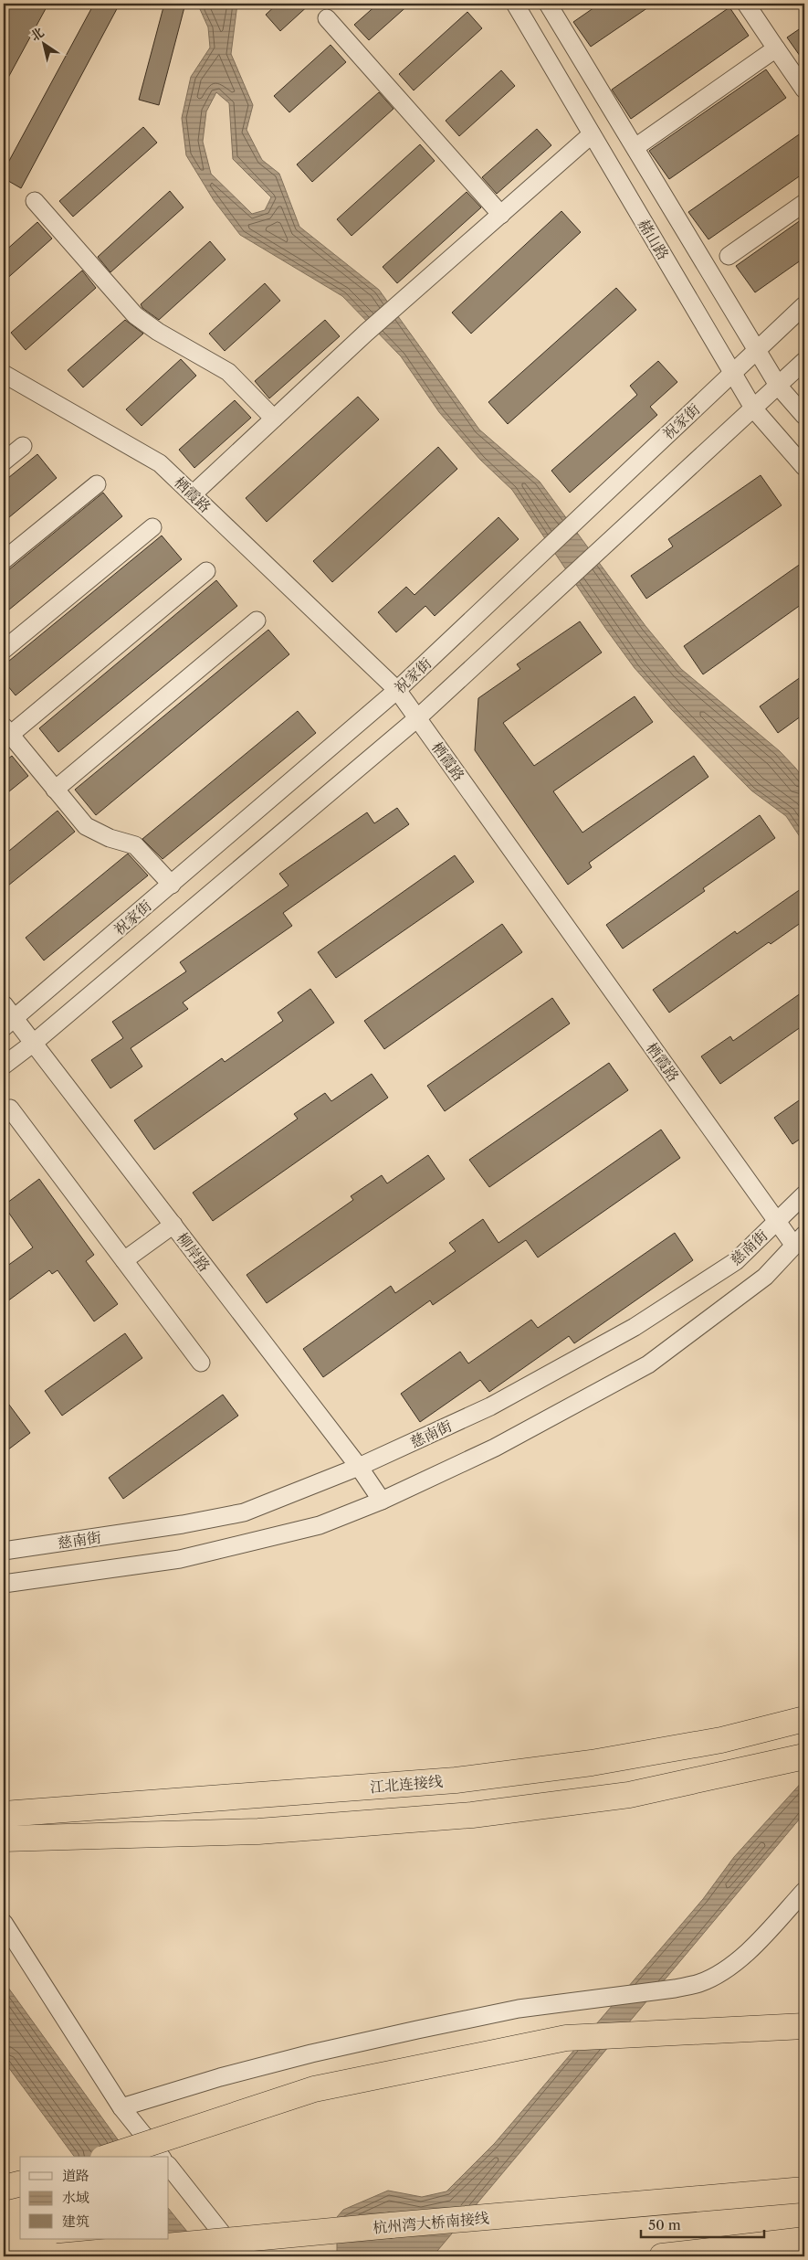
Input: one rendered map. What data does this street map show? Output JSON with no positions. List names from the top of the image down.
{
  "streets": {
    "highway": ["江北连接线", "杭州湾大桥南接线"],
    "street": [
      "赭山路",
      "祝家街",
      "栖霞路",
      "慈南街",
      "柳岸路"
    ]
  },
  "crossings": [
    ["赭山路", "祝家街"],
    ["祝家街", "栖霞路"],
    ["祝家街", "柳岸路"],
    ["栖霞路", "慈南街"],
    ["慈南街", "柳岸路"]
  ],
  "legend": ["道路", "水域", "建筑"],
  "scale_bar": "50 m",
  "north": "top left"
}
